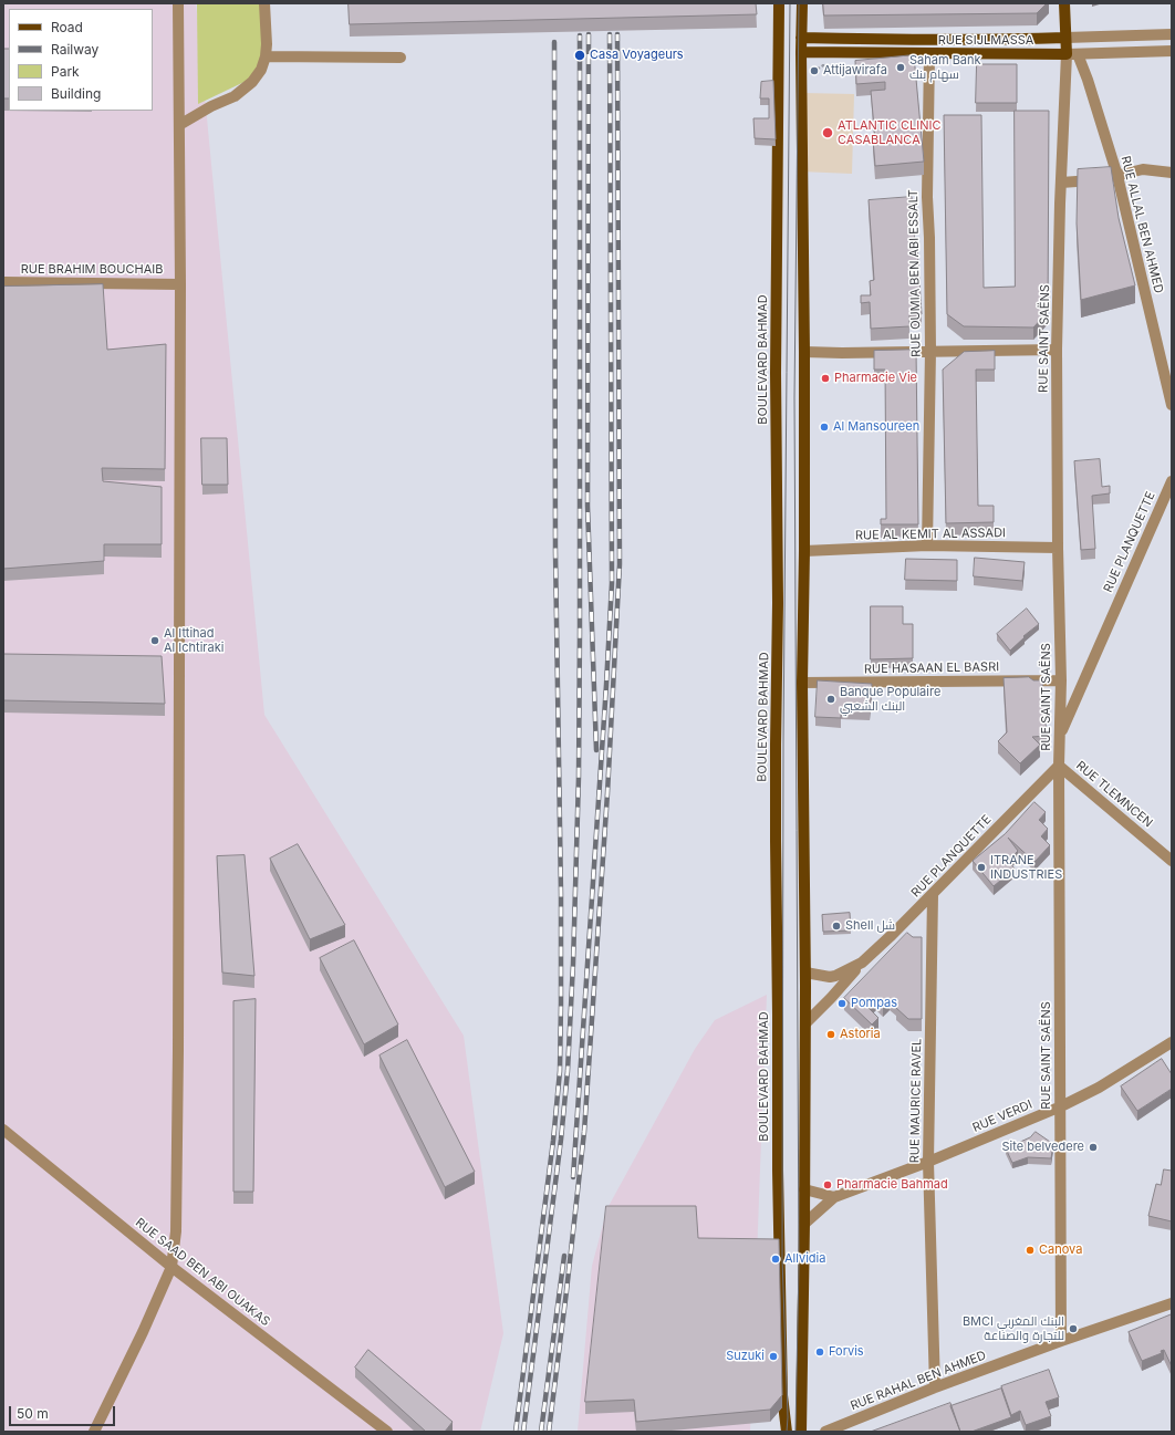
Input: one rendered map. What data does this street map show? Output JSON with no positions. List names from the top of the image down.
{
  "streets": {
    "main road": ["RUE SIJLMASSA", "BOULEVARD BAHMAD"],
    "street": [
      "RUE ALLAL BEN AHMED",
      "RUE BRAHIM BOUCHAIB",
      "RUE OUMIA BEN ABI ESSALT",
      "RUE SAINT SAËNS",
      "RUE AL KEMIT AL ASSADI",
      "RUE PLANQUETTE",
      "RUE HASAAN EL BASRI",
      "RUE TLEMNCEN",
      "RUE MAURICE RAVEL",
      "RUE VERDI",
      "RUE SAAD BEN ABI OUAKAS",
      "RUE RAHAL BEN AHMED"
    ]
  },
  "crossings": [
    ["RUE SIJLMASSA", "RUE ALLAL BEN AHMED"],
    ["RUE SIJLMASSA", "RUE OUMIA BEN ABI ESSALT"],
    ["RUE SIJLMASSA", "RUE SAINT SAËNS"],
    ["RUE ALLAL BEN AHMED", "RUE SAINT SAËNS"],
    ["RUE OUMIA BEN ABI ESSALT", "RUE AL KEMIT AL ASSADI"],
    ["RUE SAINT SAËNS", "RUE AL KEMIT AL ASSADI"],
    ["RUE SAINT SAËNS", "RUE PLANQUETTE"],
    ["RUE SAINT SAËNS", "RUE HASAAN EL BASRI"],
    ["RUE SAINT SAËNS", "RUE TLEMNCEN"],
    ["RUE SAINT SAËNS", "RUE VERDI"],
    ["RUE SAINT SAËNS", "RUE RAHAL BEN AHMED"],
    ["RUE PLANQUETTE", "RUE TLEMNCEN"],
    ["RUE PLANQUETTE", "RUE MAURICE RAVEL"],
    ["RUE MAURICE RAVEL", "RUE VERDI"],
    ["RUE MAURICE RAVEL", "RUE RAHAL BEN AHMED"]
  ],
  "places": [
    "Casa Voyageurs",
    "Saham Bank سهام بنك",
    "Attijawirafa",
    "ATLANTIC CLINIC CASABLANCA",
    "Pharmacie Vie",
    "Al Mansoureen",
    "Al Ittihad Al Ichtiraki",
    "Banque Populaire البنك الشعبي",
    "ITRANE INDUSTRIES",
    "Shell شل",
    "Pompas",
    "Astoria",
    "Site belvedere",
    "Pharmacie Bahmad",
    "Canova",
    "Allvidia",
    "BMCI البنك المغربي للتجارة والصناعة",
    "Forvis",
    "Suzuki"
  ],
  "legend": [
    "Road",
    "Railway",
    "Park",
    "Building"
  ],
  "scale_bar": "50 m"
}
